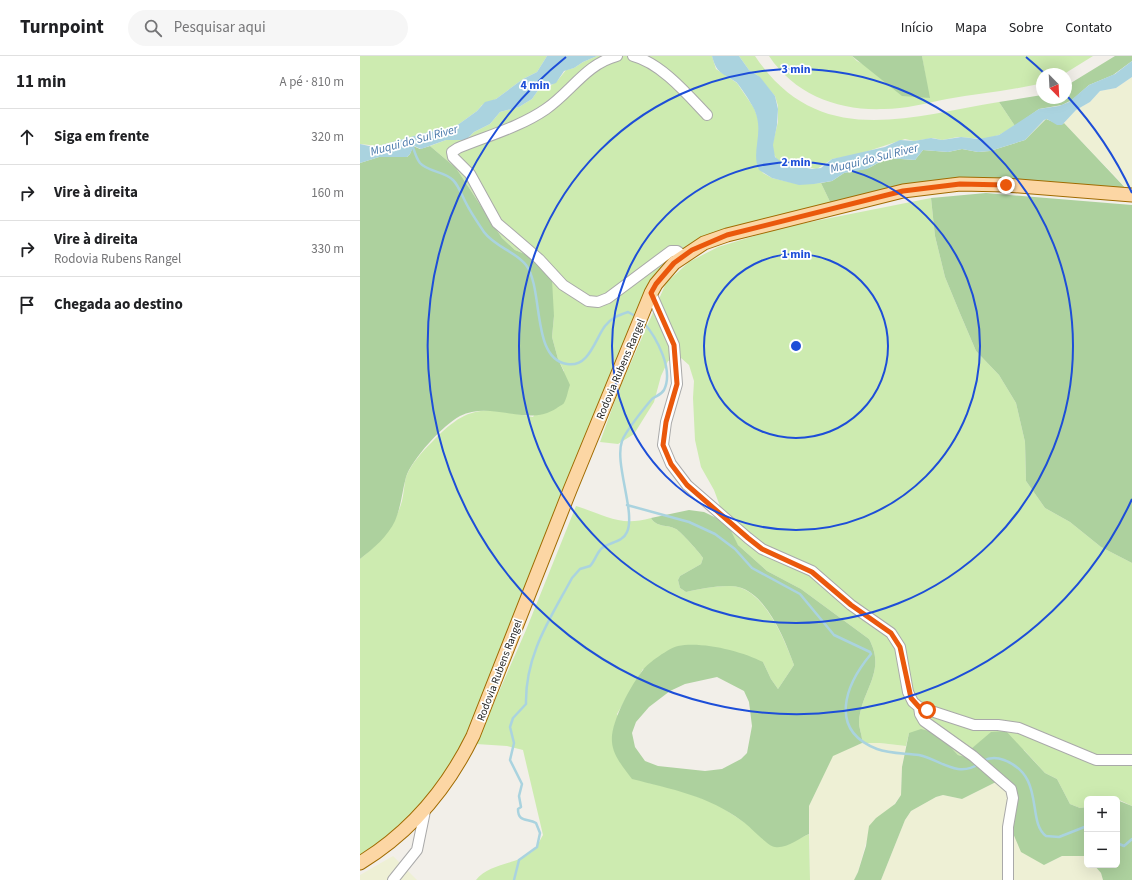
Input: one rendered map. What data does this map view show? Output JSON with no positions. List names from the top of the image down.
{
  "streets": {
    "main road": ["Rodovia Rubens Rangel"]
  },
  "water": ["Muqui do Sul River"],
  "north": "bottom right",
  "page": {
    "header": "Turnpoint",
    "search": "Pesquisar aqui",
    "nav": [
      "Início",
      "Mapa",
      "Sobre",
      "Contato"
    ],
    "heading": ["11 min", "A pé · 810 m"],
    "list": [
      ["Siga em frente", "320 m"],
      ["Vire à direita", "160 m"],
      ["Vire à direita", "Rodovia Rubens Rangel", "330 m"],
      "Chegada ao destino"
    ],
    "map_buttons": ["+", "−"]
  },
  "rings": [
    "3 min",
    "4 min",
    "2 min",
    "1 min"
  ]
}
